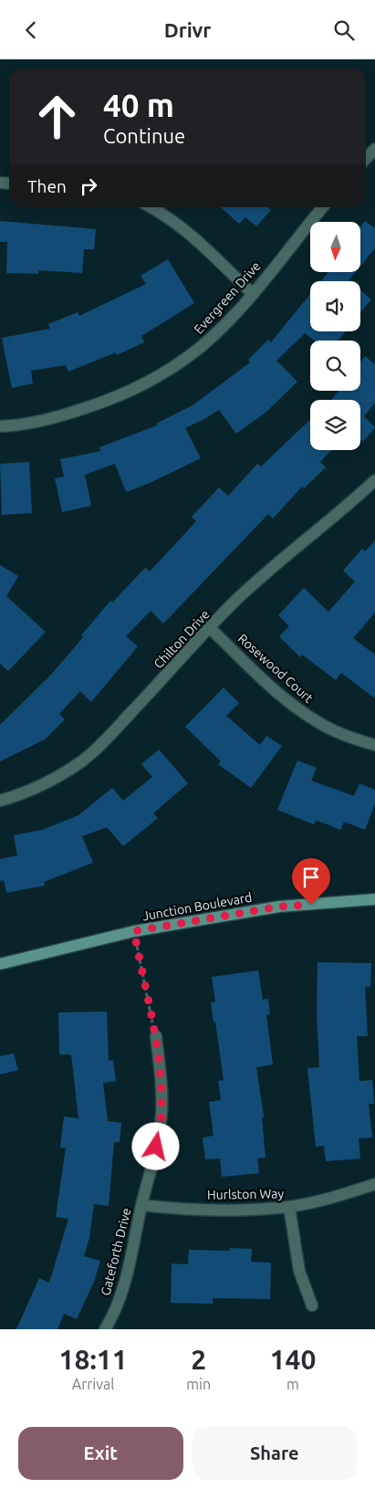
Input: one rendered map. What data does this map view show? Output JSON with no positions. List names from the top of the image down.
{
  "streets": {
    "main road": ["Junction Boulevard"],
    "street": [
      "Evergreen Drive",
      "Chilton Drive",
      "Rosewood Court",
      "Hurlston Way",
      "Gateforth Drive"
    ]
  },
  "crossings": [
    ["Chilton Drive", "Rosewood Court"],
    ["Hurlston Way", "Gateforth Drive"]
  ],
  "north": "bottom",
  "page": {
    "header": "Drivr",
    "turn": ["40 m", "Continue"],
    "then": "Then",
    "eta": [
      "18:11",
      "Arrival",
      "2",
      "min",
      "140",
      "m"
    ],
    "buttons": ["Exit", "Share"]
  }
}
